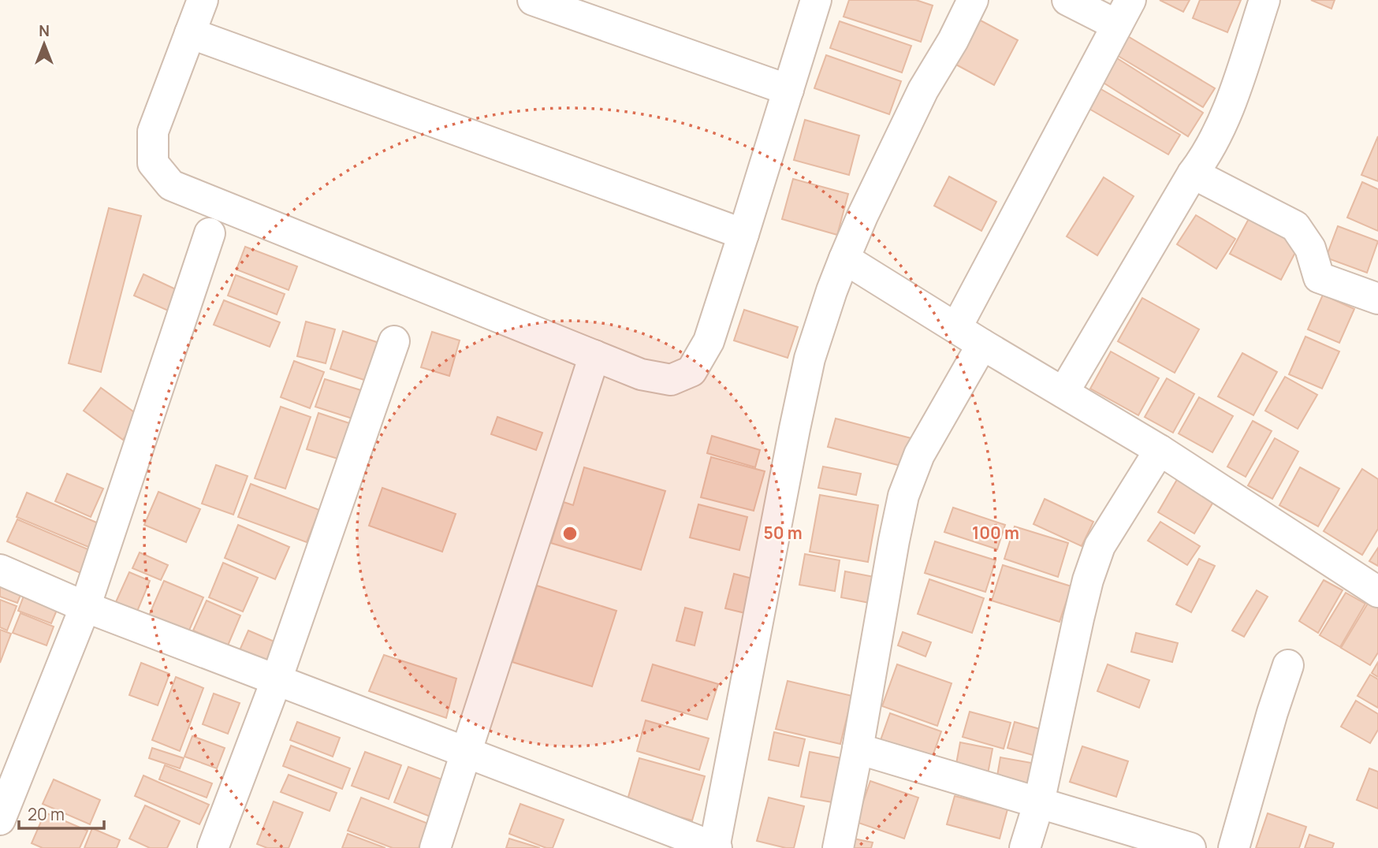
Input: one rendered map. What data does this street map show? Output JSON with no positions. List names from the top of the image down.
{
  "scale_bar": "20 m",
  "north": "top",
  "rings": ["50 m", "100 m"]
}
